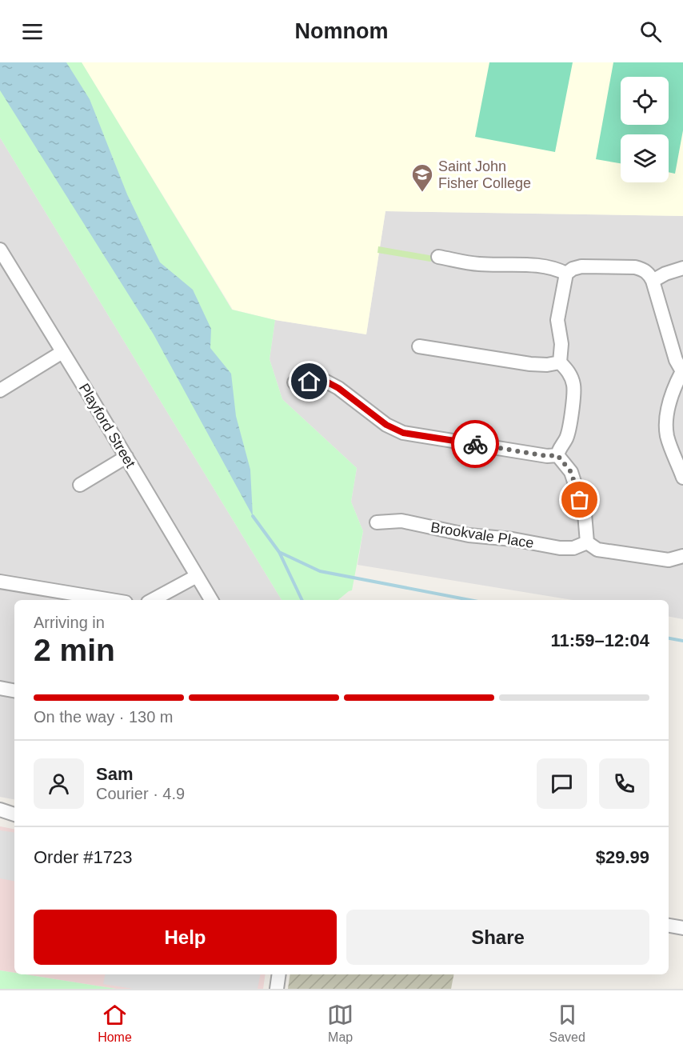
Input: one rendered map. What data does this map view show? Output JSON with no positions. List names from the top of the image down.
{
  "streets": {
    "street": ["Playford Street", "Brookvale Place"]
  },
  "places": {
    "school or university": ["Saint John Fisher College"]
  },
  "page": {
    "header": "Nomnom",
    "heading": ["2 min", "Arriving in", "11:59–12:04"],
    "panel": [
      "Sam",
      "Courier · 4.9",
      "Order #1723",
      "$29.99"
    ],
    "bar": "On the way · 130 m",
    "buttons": ["Help", "Share"],
    "tabs": ["Home", "Map", "Saved"]
  }
}
